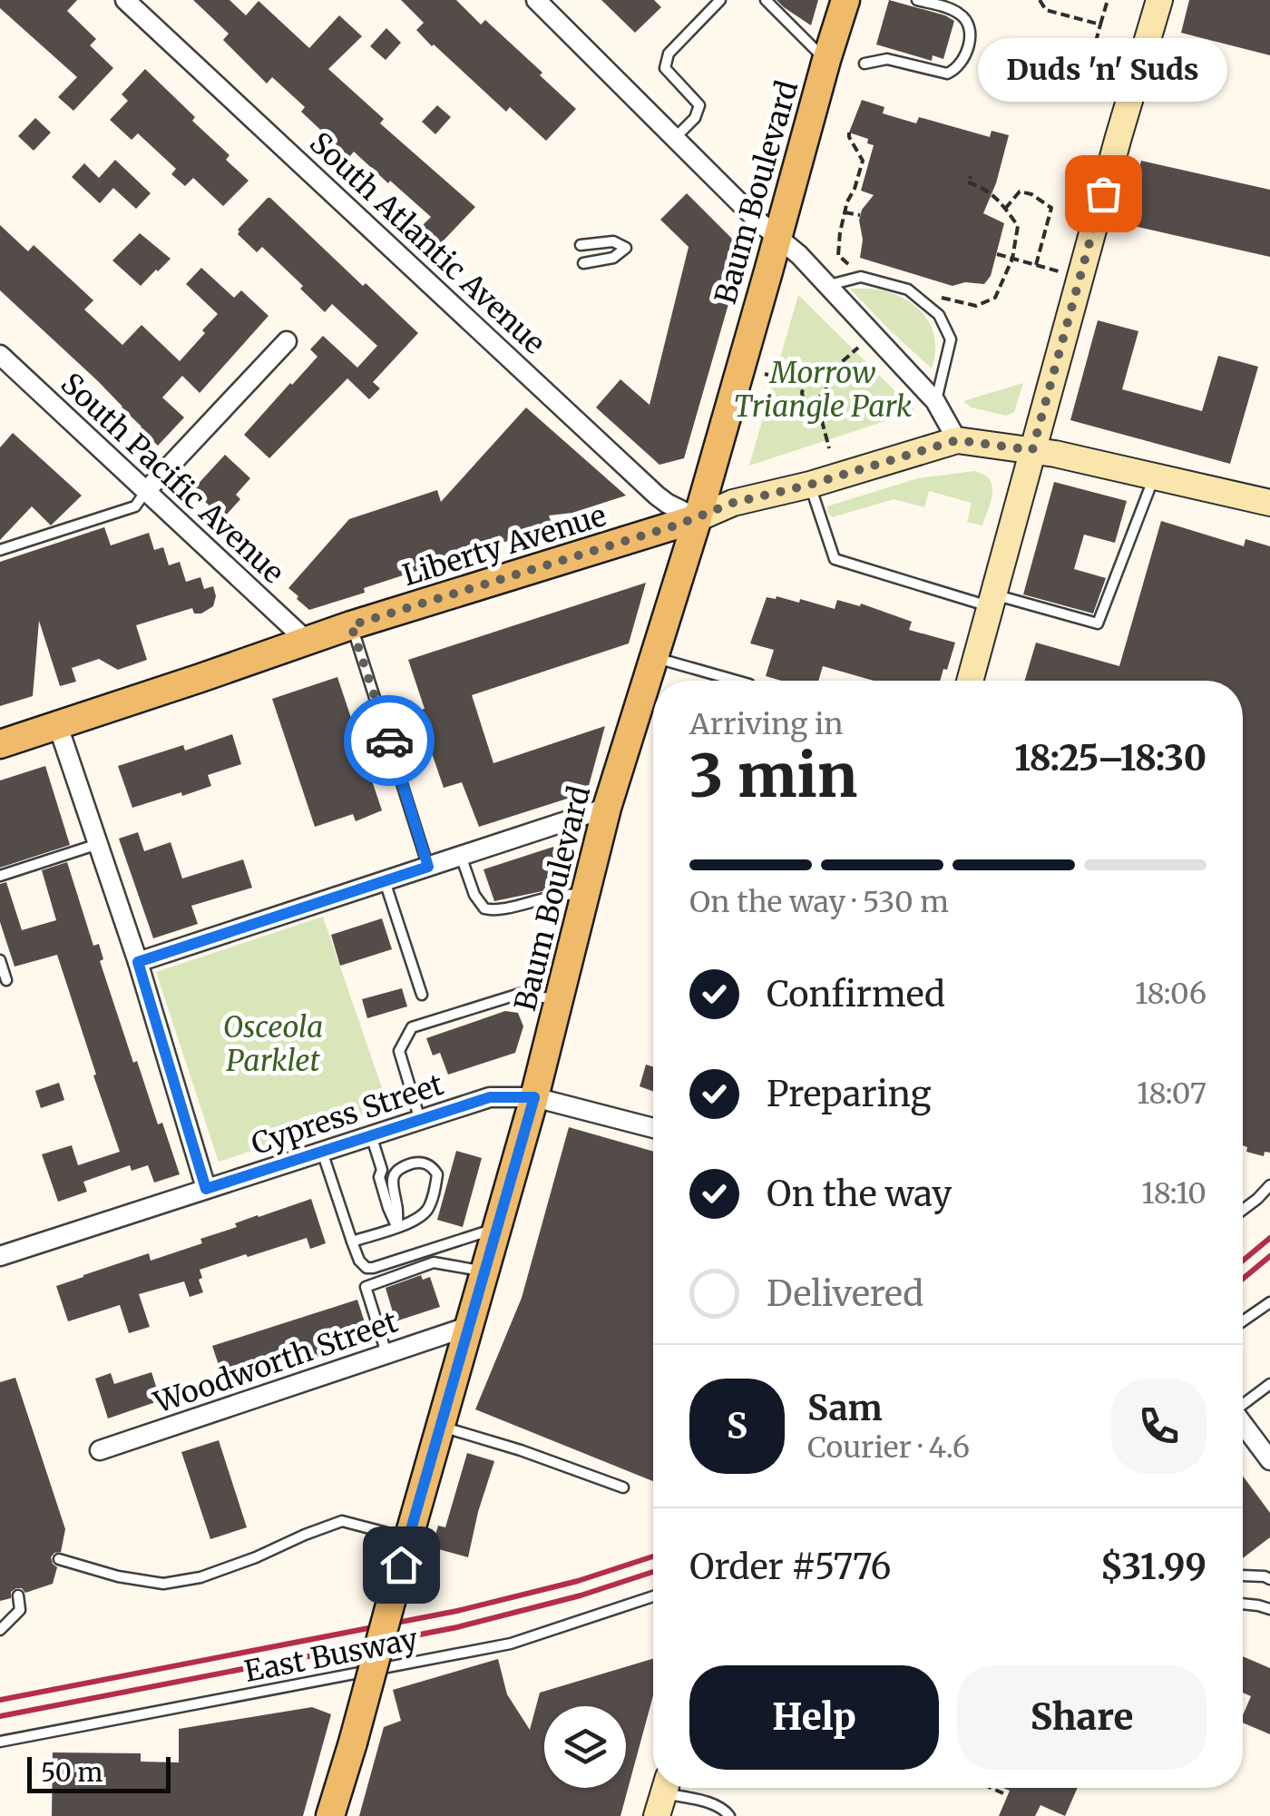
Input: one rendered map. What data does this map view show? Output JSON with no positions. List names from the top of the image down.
{
  "streets": {
    "main road": ["Baum Boulevard", "Liberty Avenue"],
    "street": [
      "South Atlantic Avenue",
      "South Pacific Avenue",
      "Cypress Street",
      "Woodworth Street"
    ],
    "lane": ["East Busway"]
  },
  "crossings": [
    ["Baum Boulevard", "South Atlantic Avenue"],
    ["Baum Boulevard", "Liberty Avenue"],
    ["Baum Boulevard", "Cypress Street"],
    ["Baum Boulevard", "Woodworth Street"],
    ["South Atlantic Avenue", "Liberty Avenue"],
    ["South Pacific Avenue", "Liberty Avenue"]
  ],
  "parks": ["Morrow Triangle Park", "Osceola Parklet"],
  "places": ["Duds 'n' Suds"],
  "scale_bar": "50 m",
  "page": {
    "bubble": "Duds 'n' Suds",
    "heading": ["3 min", "Arriving in", "18:25–18:30"],
    "panel": [
      "Sam",
      "Courier · 4.6",
      "Order #5776",
      "$31.99"
    ],
    "bar": "On the way · 530 m",
    "list": [
      ["Confirmed", "18:06"],
      ["Preparing", "18:07"],
      ["On the way", "18:10"],
      "Delivered"
    ],
    "round": "S",
    "buttons": ["Help", "Share"],
    "scale": "50 m"
  }
}
